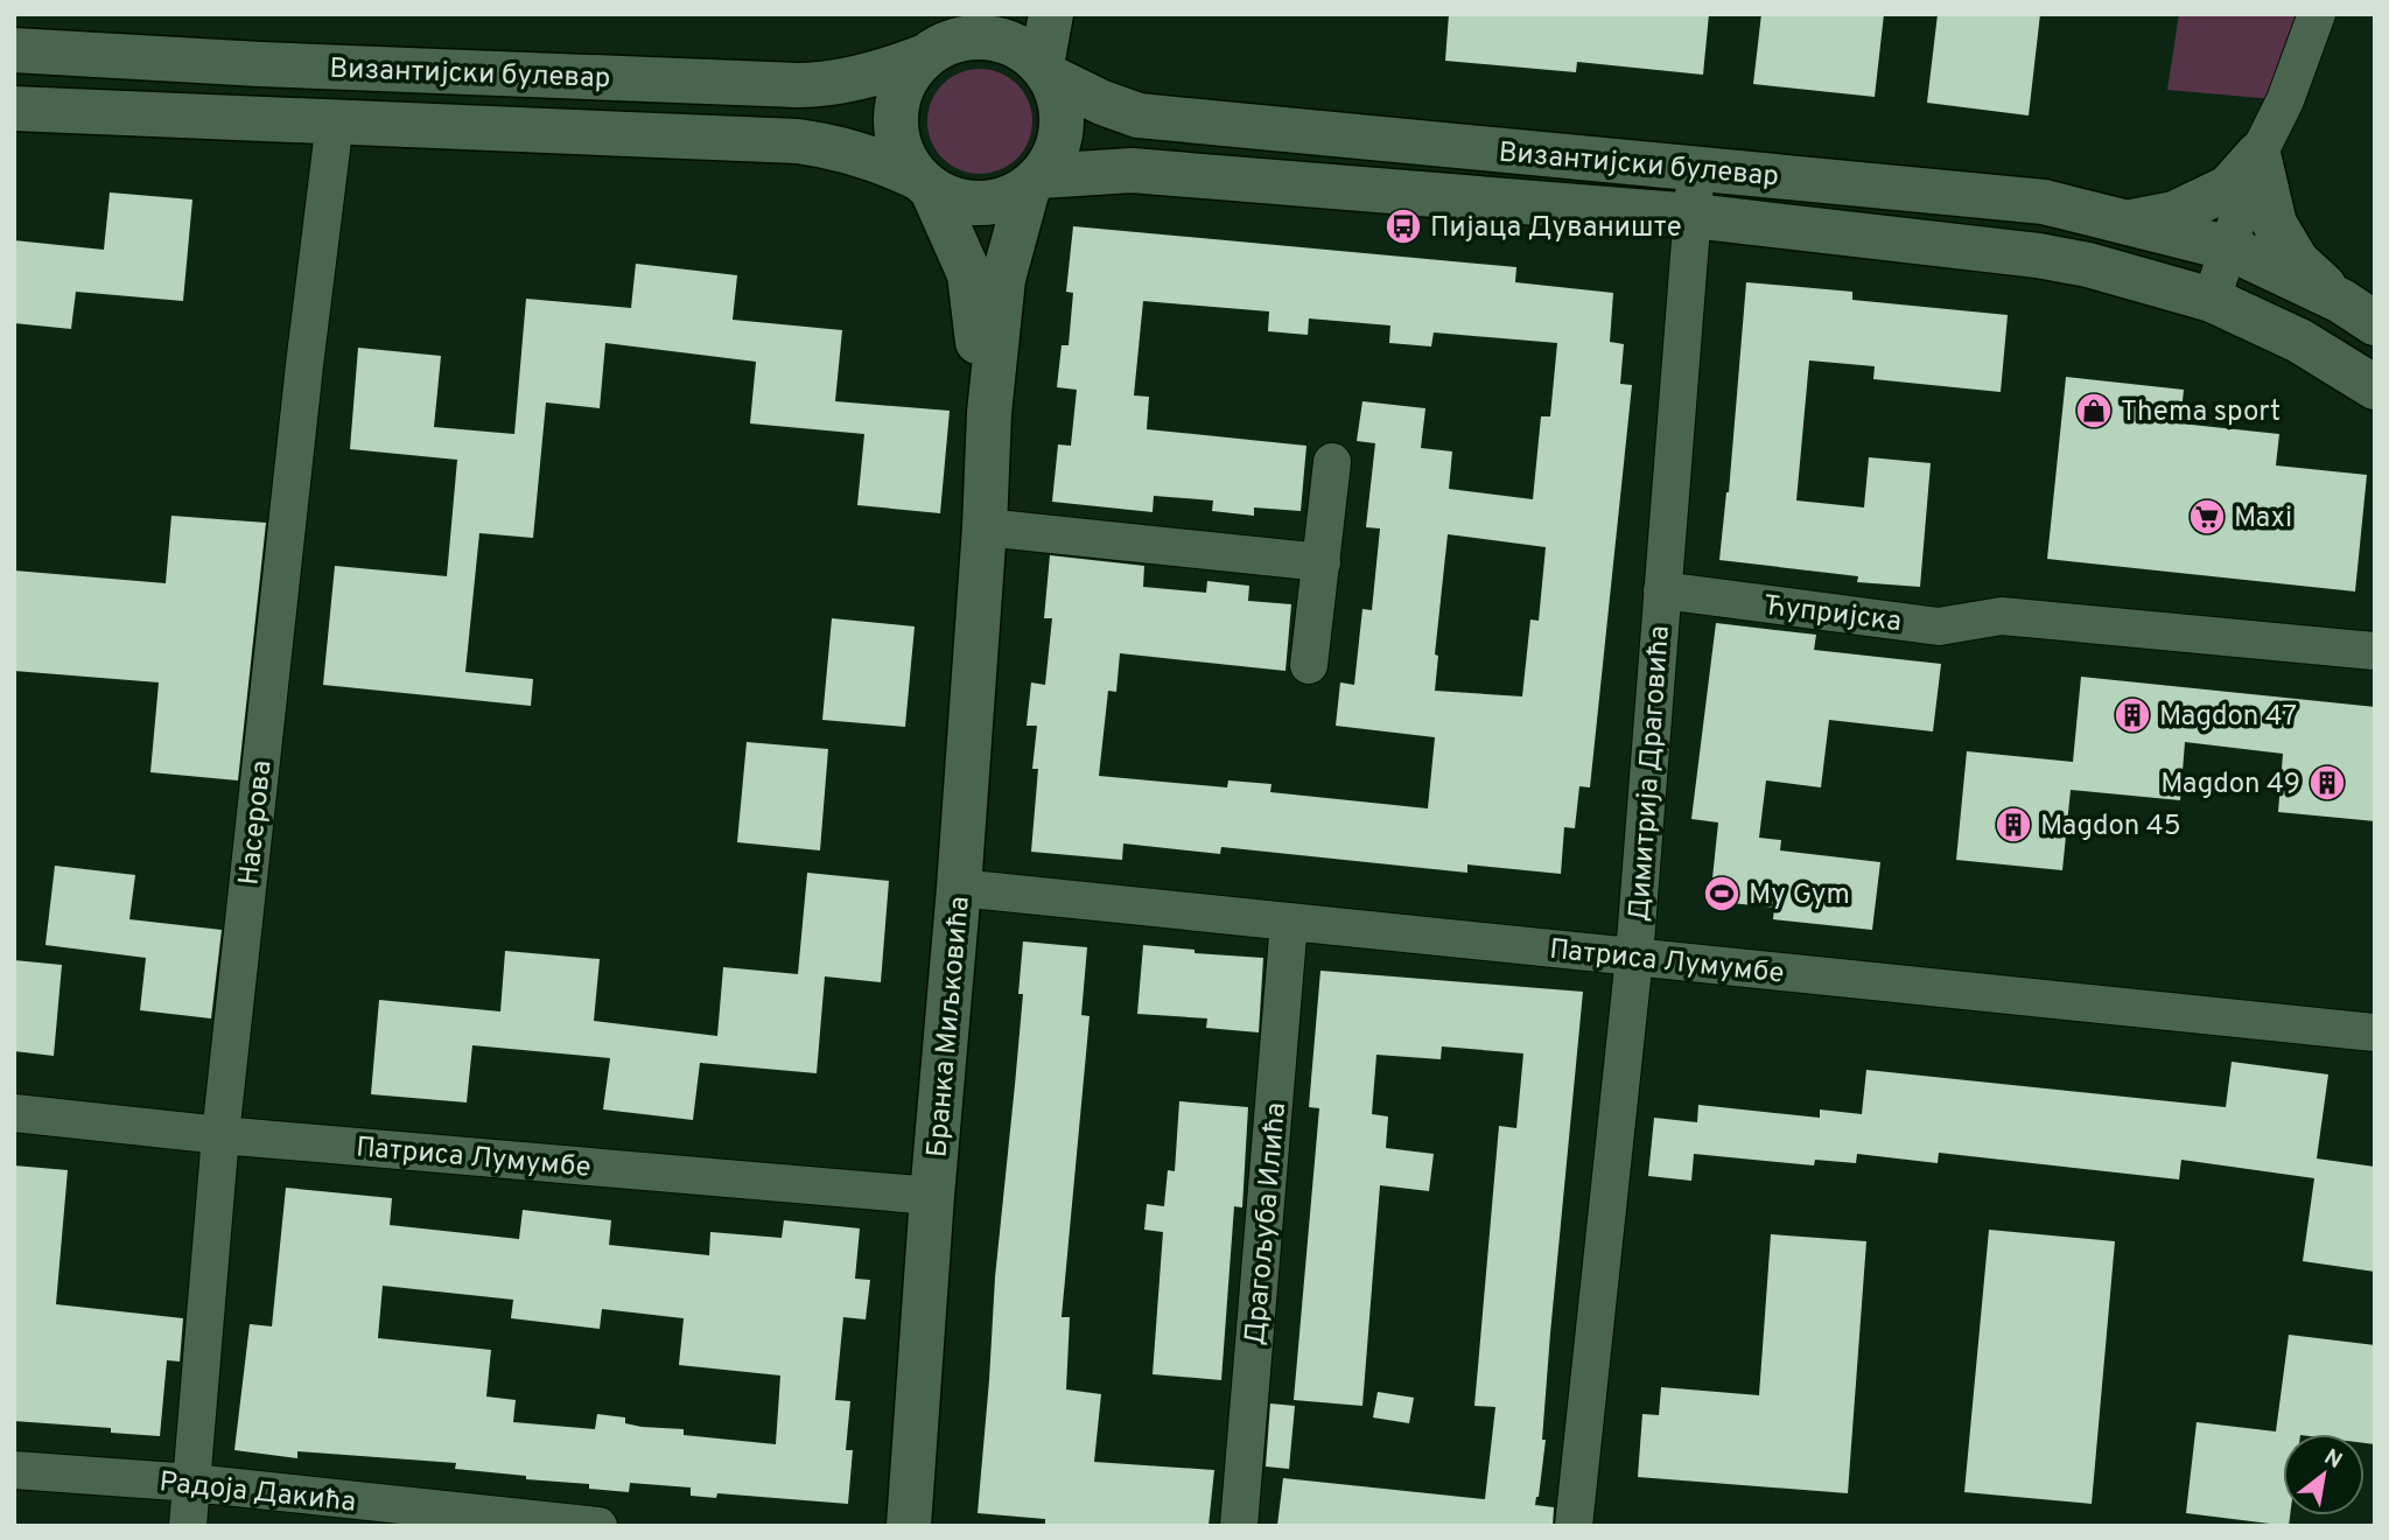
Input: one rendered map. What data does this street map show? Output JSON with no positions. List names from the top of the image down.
{
  "streets": {
    "street": [
      "Византијски булевар",
      "Ћупријска",
      "Димитрија Драговића",
      "Насерова",
      "Патриса Лумумбе",
      "Бранка Миљковића",
      "Драгољуба Илића",
      "Радоја Дакића"
    ]
  },
  "crossings": [
    ["Византијски булевар", "Димитрија Драговића"],
    ["Византијски булевар", "Насерова"],
    ["Византијски булевар", "Бранка Миљковића"],
    ["Ћупријска", "Димитрија Драговића"],
    ["Димитрија Драговића", "Патриса Лумумбе"],
    ["Насерова", "Патриса Лумумбе"],
    ["Насерова", "Радоја Дакића"],
    ["Патриса Лумумбе", "Бранка Миљковића"],
    ["Патриса Лумумбе", "Драгољуба Илића"]
  ],
  "places": {
    "bus stop": ["Пијаца Дуваниште"],
    "shop": ["Thema sport"],
    "supermarket": ["Maxi"],
    "building": ["Magdon 47", "Magdon 49", "Magdon 45"],
    "sports": ["My Gym"]
  },
  "north": "top right"
}
